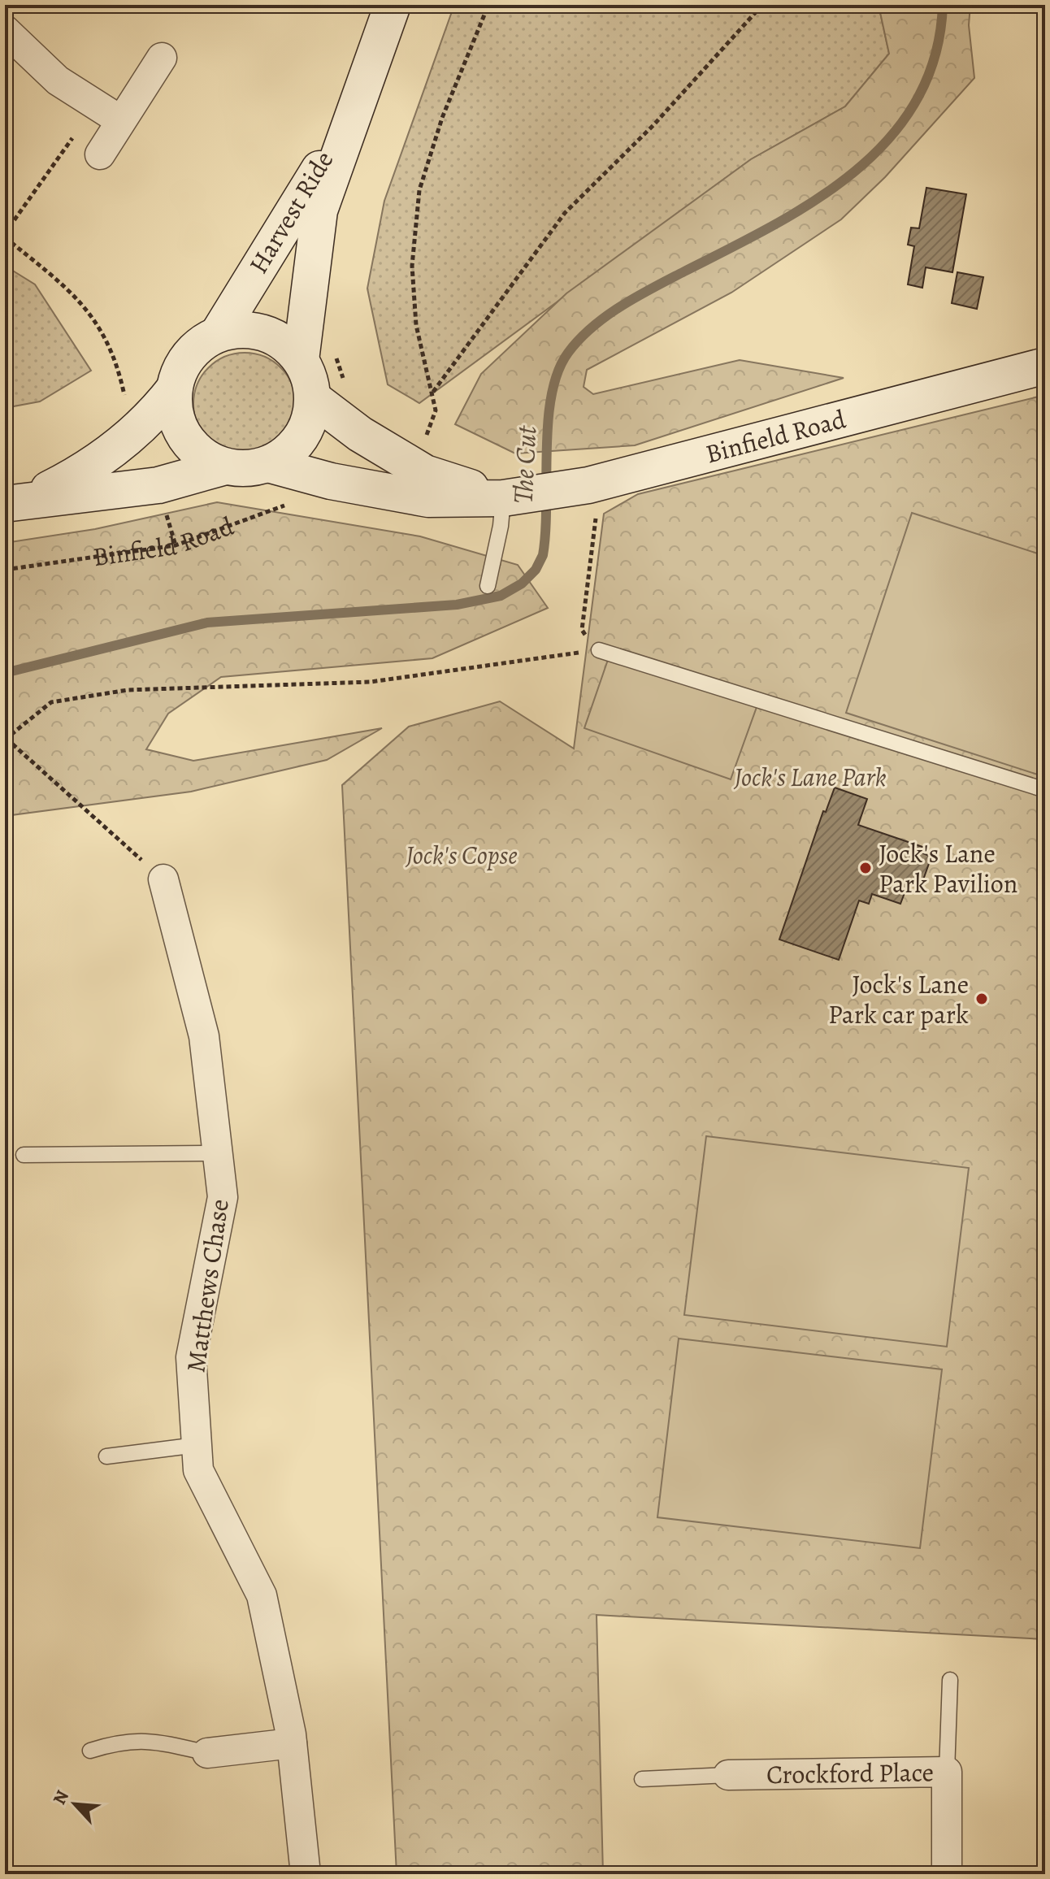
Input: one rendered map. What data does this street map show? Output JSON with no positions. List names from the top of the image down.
{
  "streets": {
    "main road": ["Harvest Ride", "Binfield Road"],
    "street": ["Matthews Chase", "Crockford Place"]
  },
  "crossings": [
    ["Harvest Ride", "Binfield Road"]
  ],
  "water": ["The Cut"],
  "parks": ["Jock's Lane Park", "Jock's Copse"],
  "places": ["Jock's Lane Park Pavilion", "Jock's Lane Park car park"],
  "north": "top left"
}
